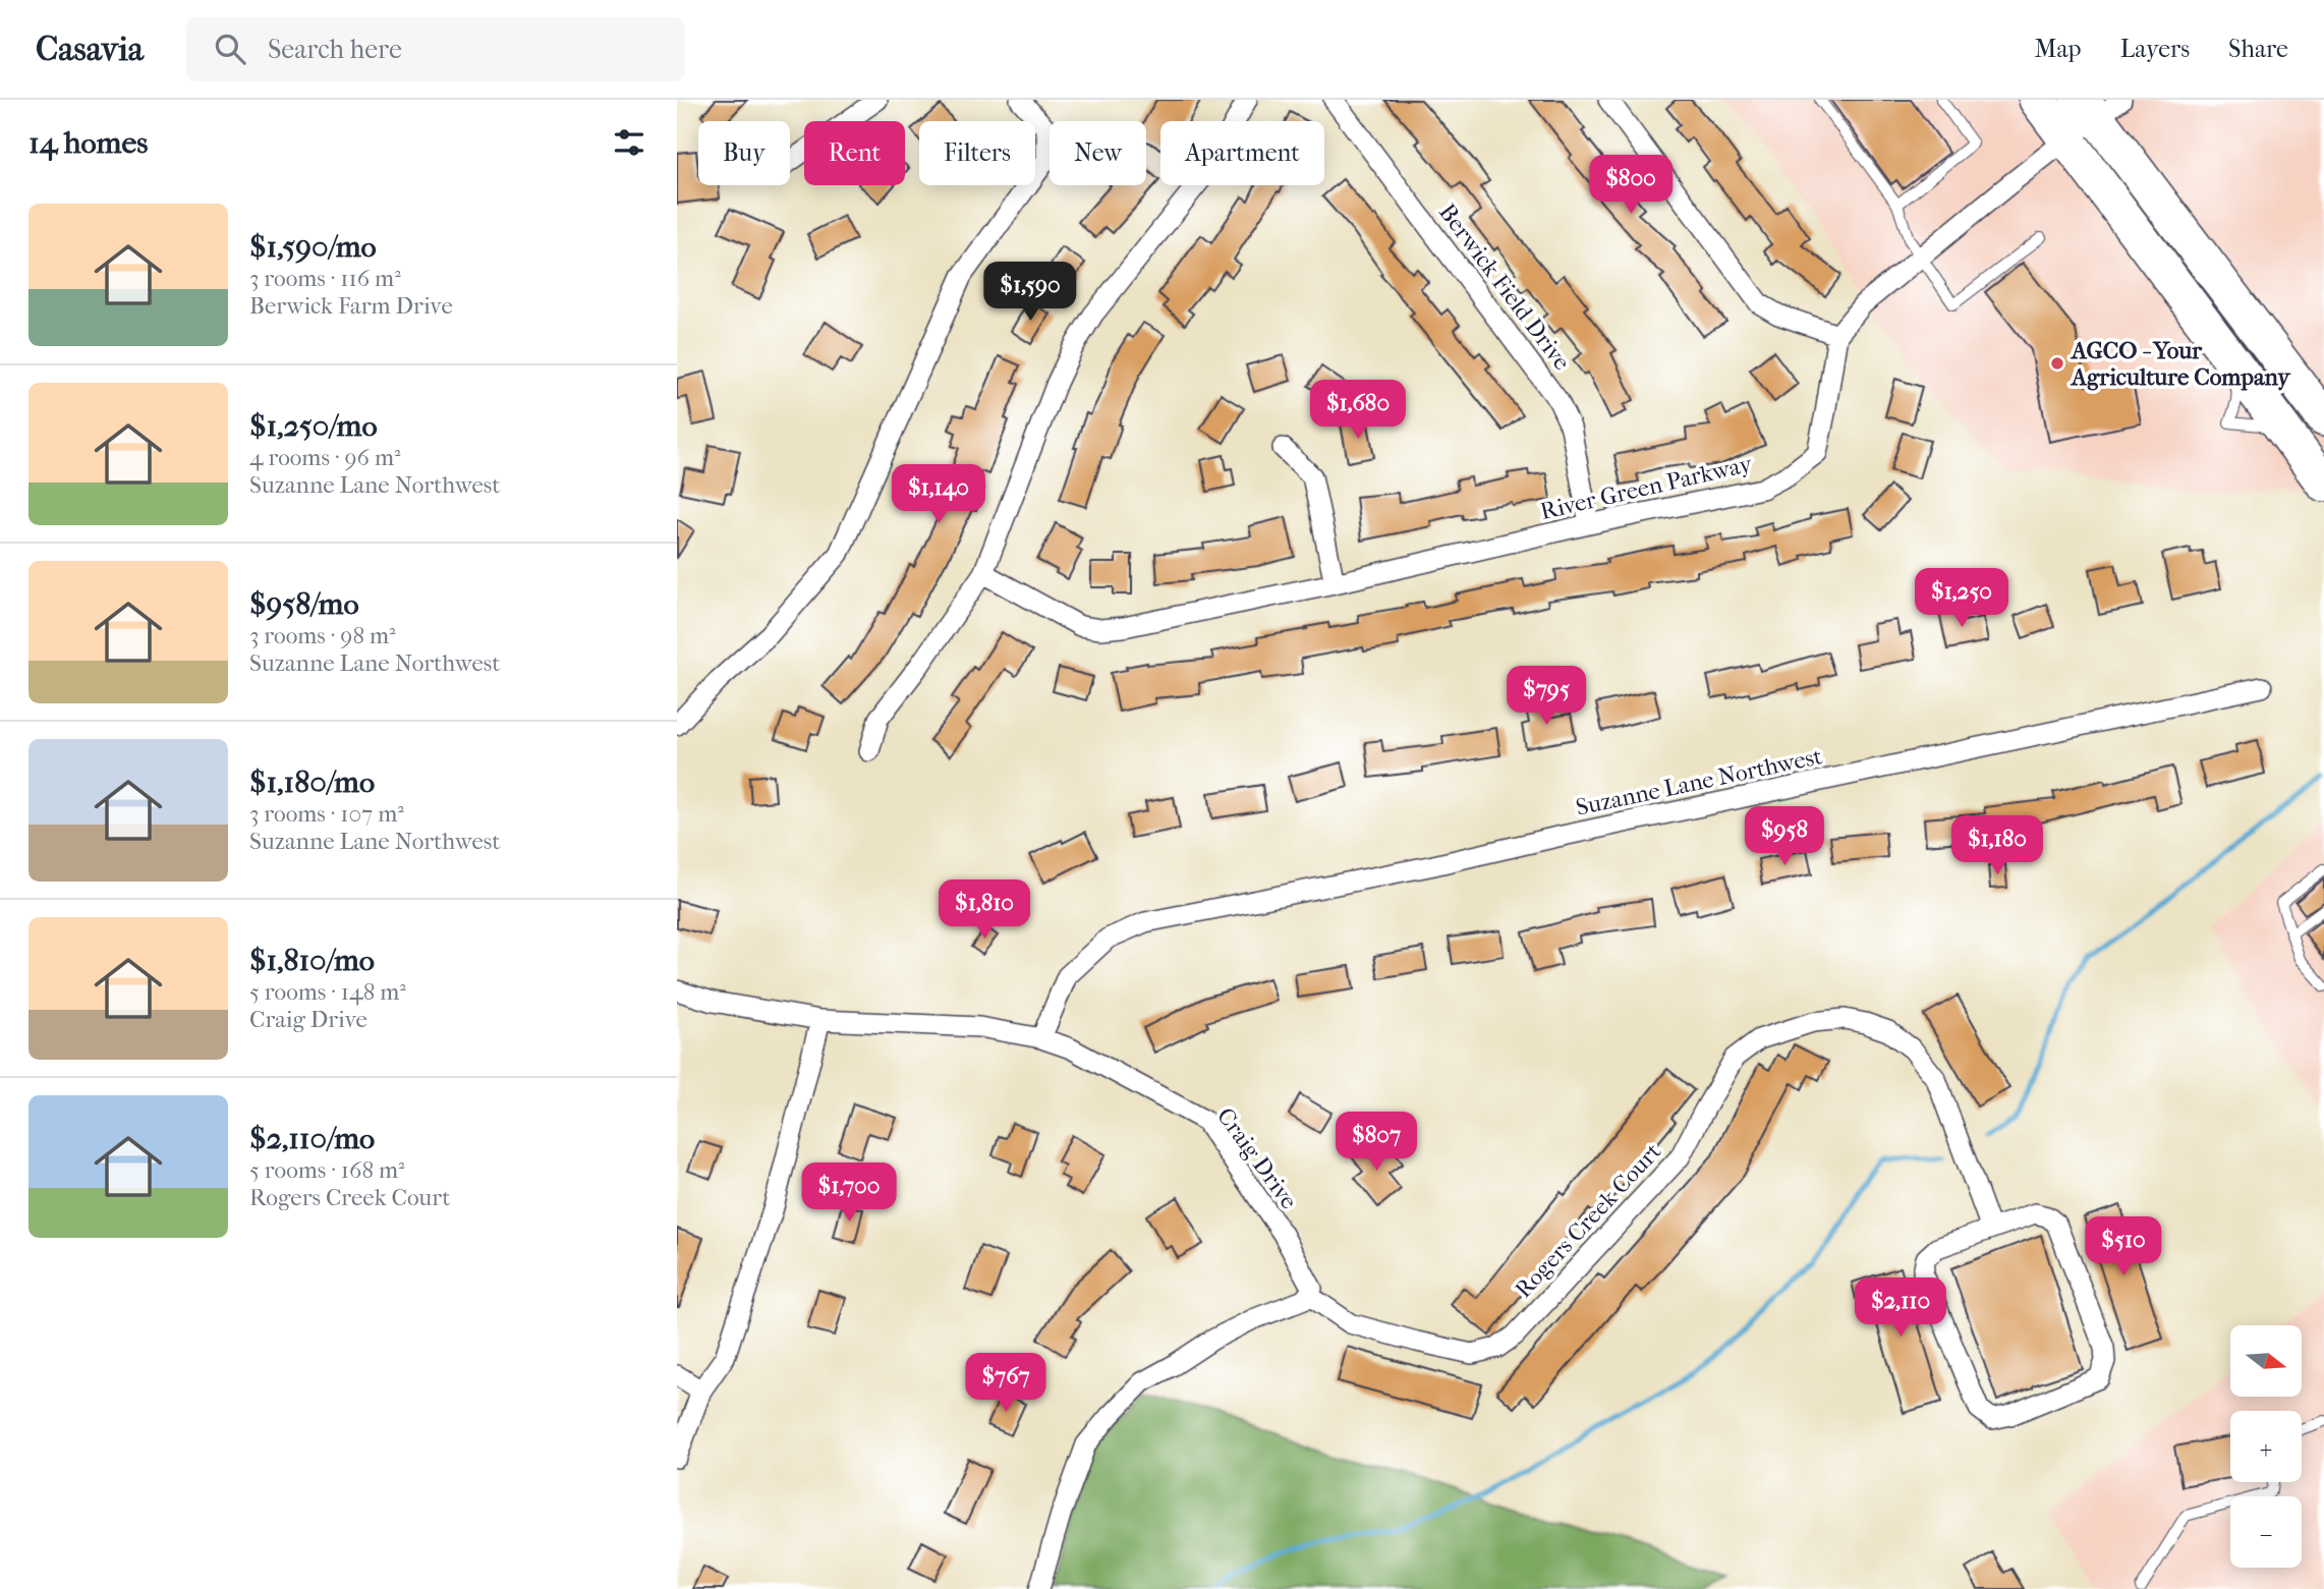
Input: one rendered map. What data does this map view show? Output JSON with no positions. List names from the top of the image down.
{
  "streets": {
    "street": [
      "Berwick Field Drive",
      "River Green Parkway",
      "Suzanne Lane Northwest",
      "Craig Drive",
      "Rogers Creek Court"
    ]
  },
  "crossings": [
    ["Berwick Field Drive", "River Green Parkway"],
    ["Suzanne Lane Northwest", "Craig Drive"],
    ["Craig Drive", "Rogers Creek Court"]
  ],
  "places": ["AGCO - Your Agriculture Company"],
  "north": "right",
  "page": {
    "header": "Casavia",
    "search": "Search here",
    "nav": ["Map", "Layers", "Share"],
    "heading": "14 homes",
    "chip": [
      "Buy",
      "Rent",
      "Filters",
      "New",
      "Apartment"
    ],
    "price": [
      "$800",
      "$1,590",
      "$1,680",
      "$1,140",
      "$1,250",
      "$795",
      "$958",
      "$1,180",
      "$1,810",
      "$807",
      "$1,700",
      "$510",
      "$2,110",
      "$767"
    ],
    "list": [
      {
        "name": "$1,590/mo",
        "note": "3 rooms · 116 m² · Berwick Farm Drive"
      },
      {
        "name": "$1,250/mo",
        "note": "4 rooms · 96 m² · Suzanne Lane Northwest"
      },
      {
        "name": "$958/mo",
        "note": "3 rooms · 98 m² · Suzanne Lane Northwest"
      },
      {
        "name": "$1,180/mo",
        "note": "3 rooms · 107 m² · Suzanne Lane Northwest"
      },
      {
        "name": "$1,810/mo",
        "note": "5 rooms · 148 m² · Craig Drive"
      },
      {
        "name": "$2,110/mo",
        "note": "5 rooms · 168 m² · Rogers Creek Court"
      }
    ],
    "map_buttons": ["+", "−"]
  }
}
